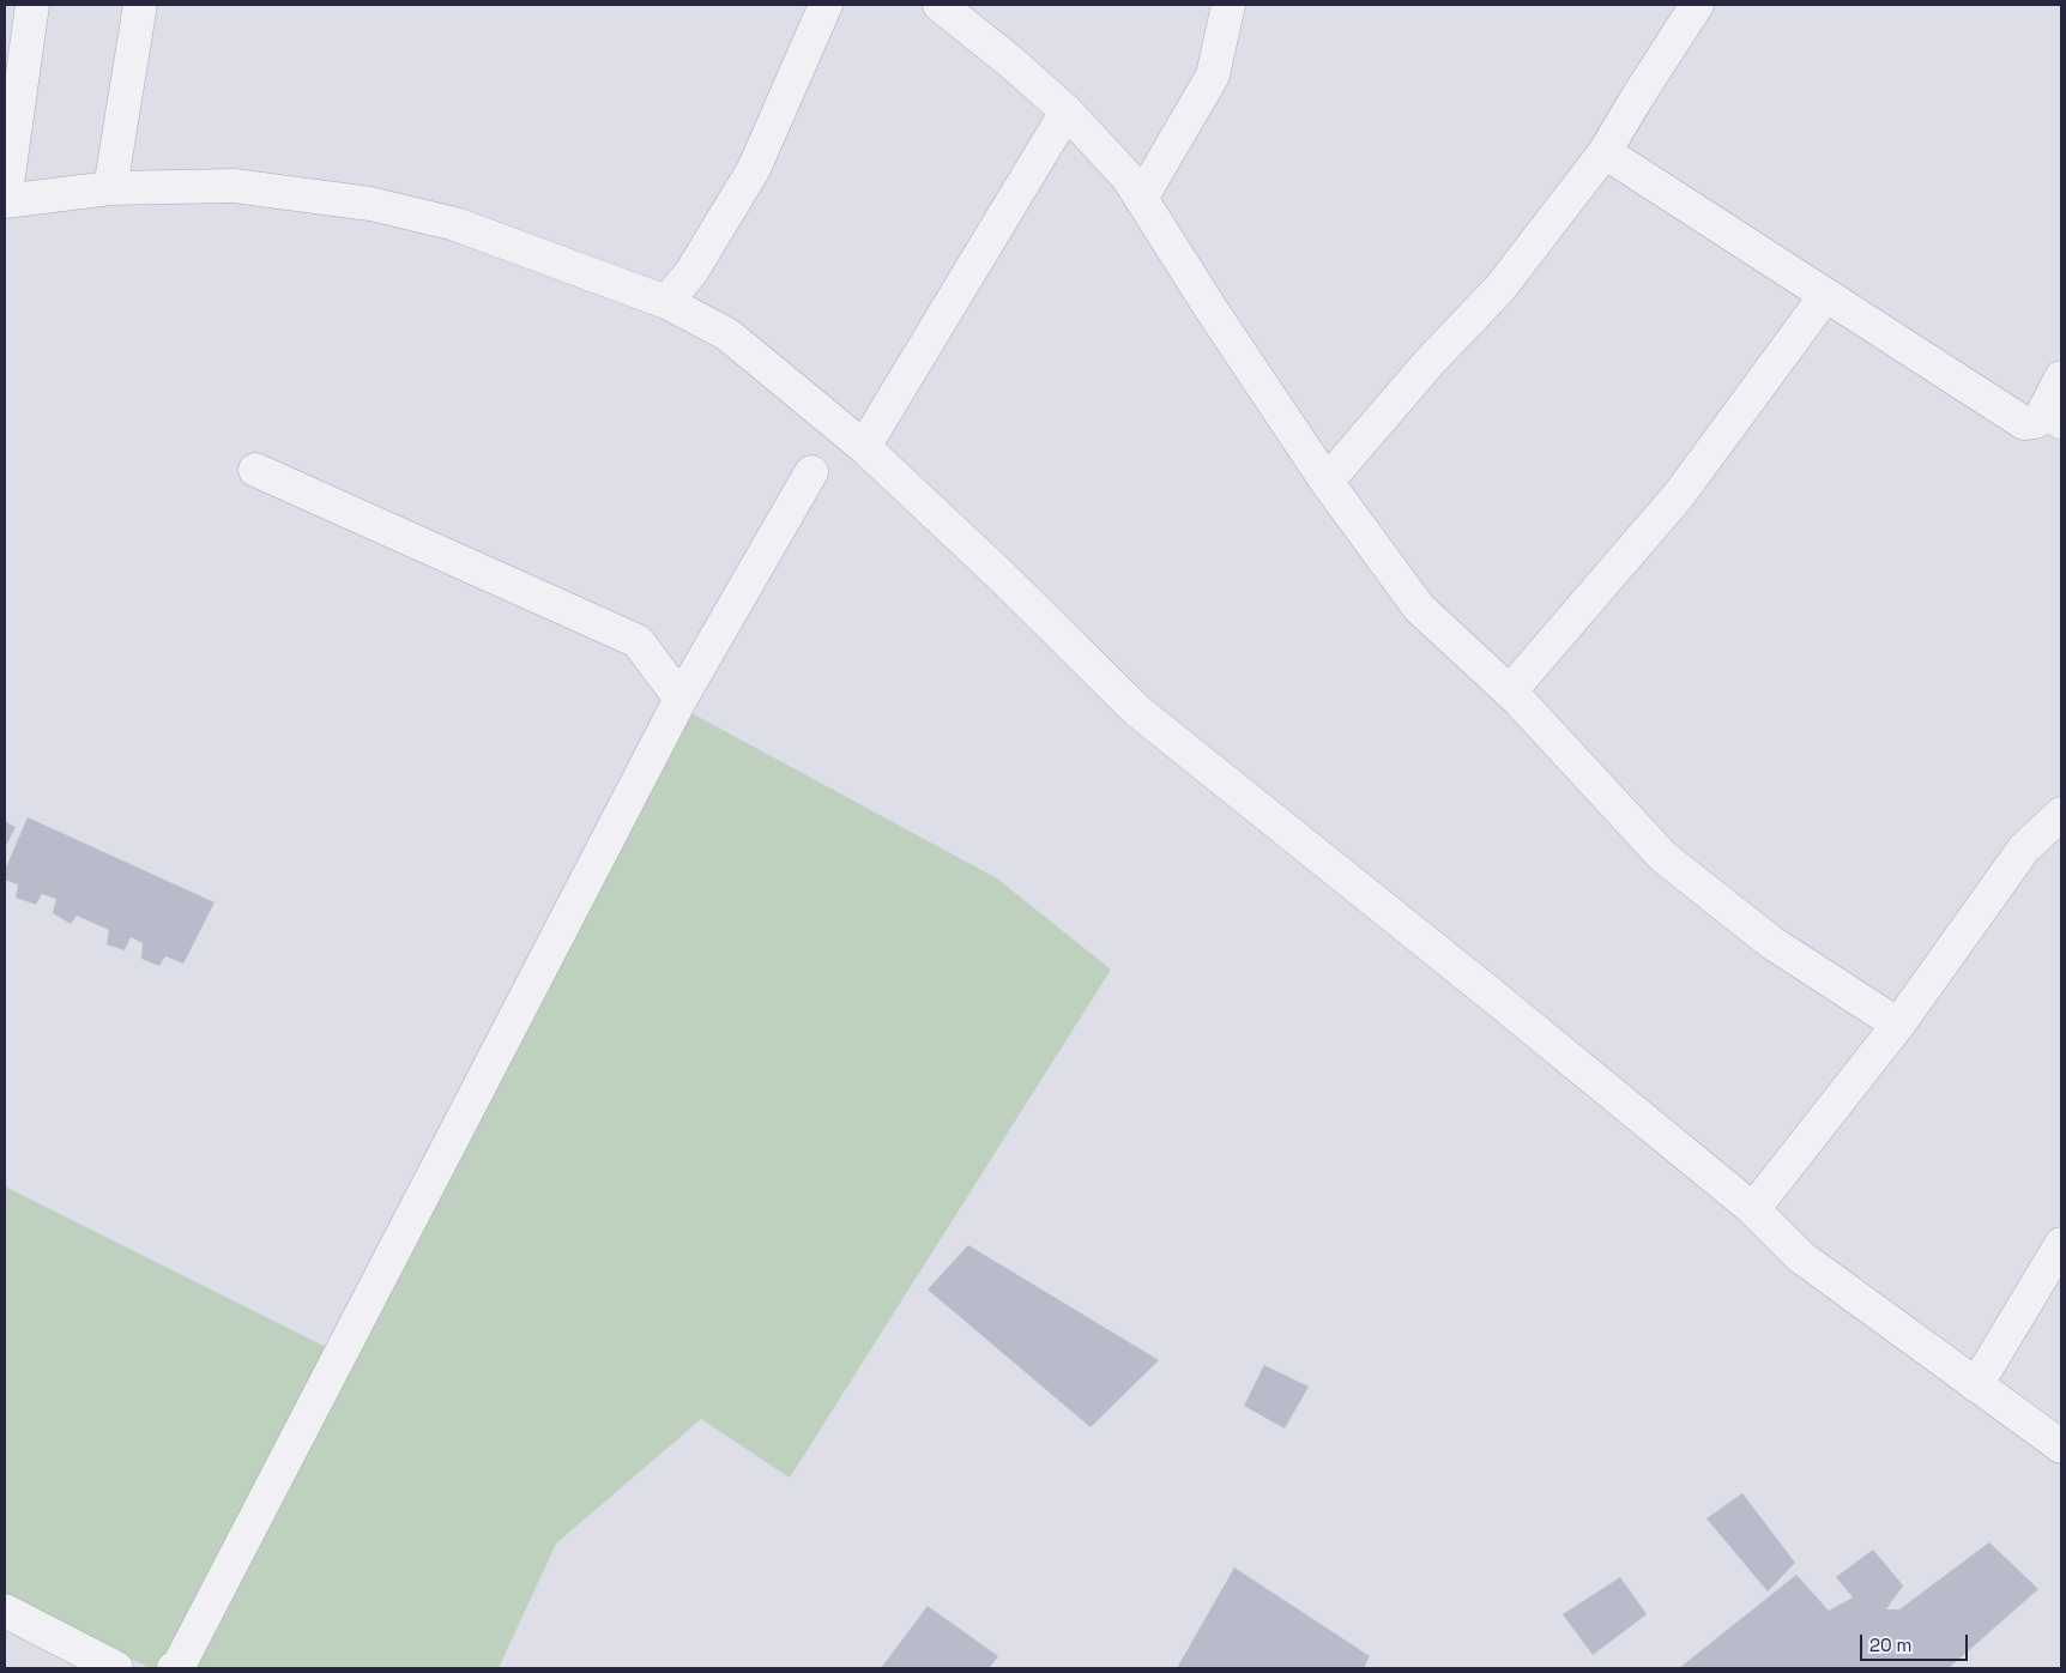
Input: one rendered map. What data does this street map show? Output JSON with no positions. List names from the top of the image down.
{
  "scale_bar": "20 m"
}
